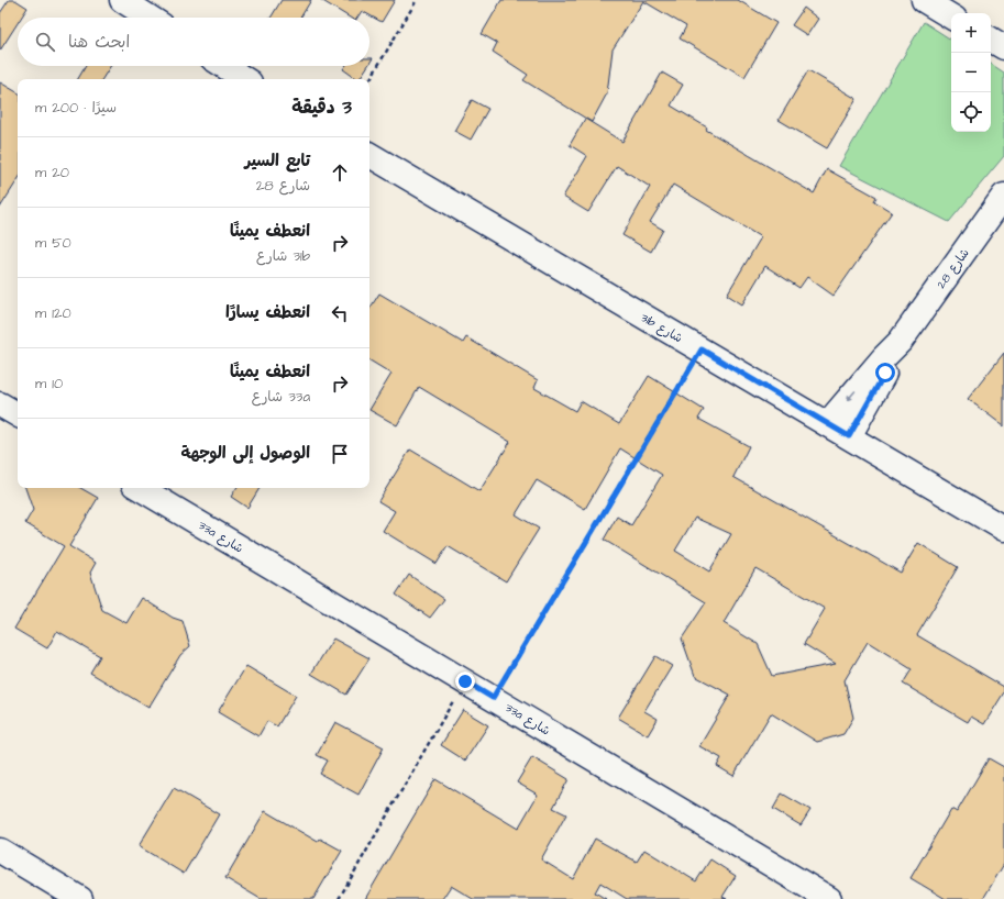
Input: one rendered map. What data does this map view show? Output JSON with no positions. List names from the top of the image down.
{
  "streets": {
    "street": ["شارع 28", "31b شارع", "33a شارع"]
  },
  "crossings": [
    ["شارع 28", "31b شارع"]
  ],
  "page": {
    "map_buttons": ["+", "−"],
    "search": "ابحث هنا",
    "heading": ["3 دقيقة", "سيرًا · 200 m"],
    "list": [
      ["تابع السير", "شارع 28", "20 m"],
      ["انعطف يمينًا", "31b شارع", "50 m"],
      ["انعطف يسارًا", "120 m"],
      ["انعطف يمينًا", "33a شارع", "10 m"],
      "الوصول إلى الوجهة"
    ]
  }
}
